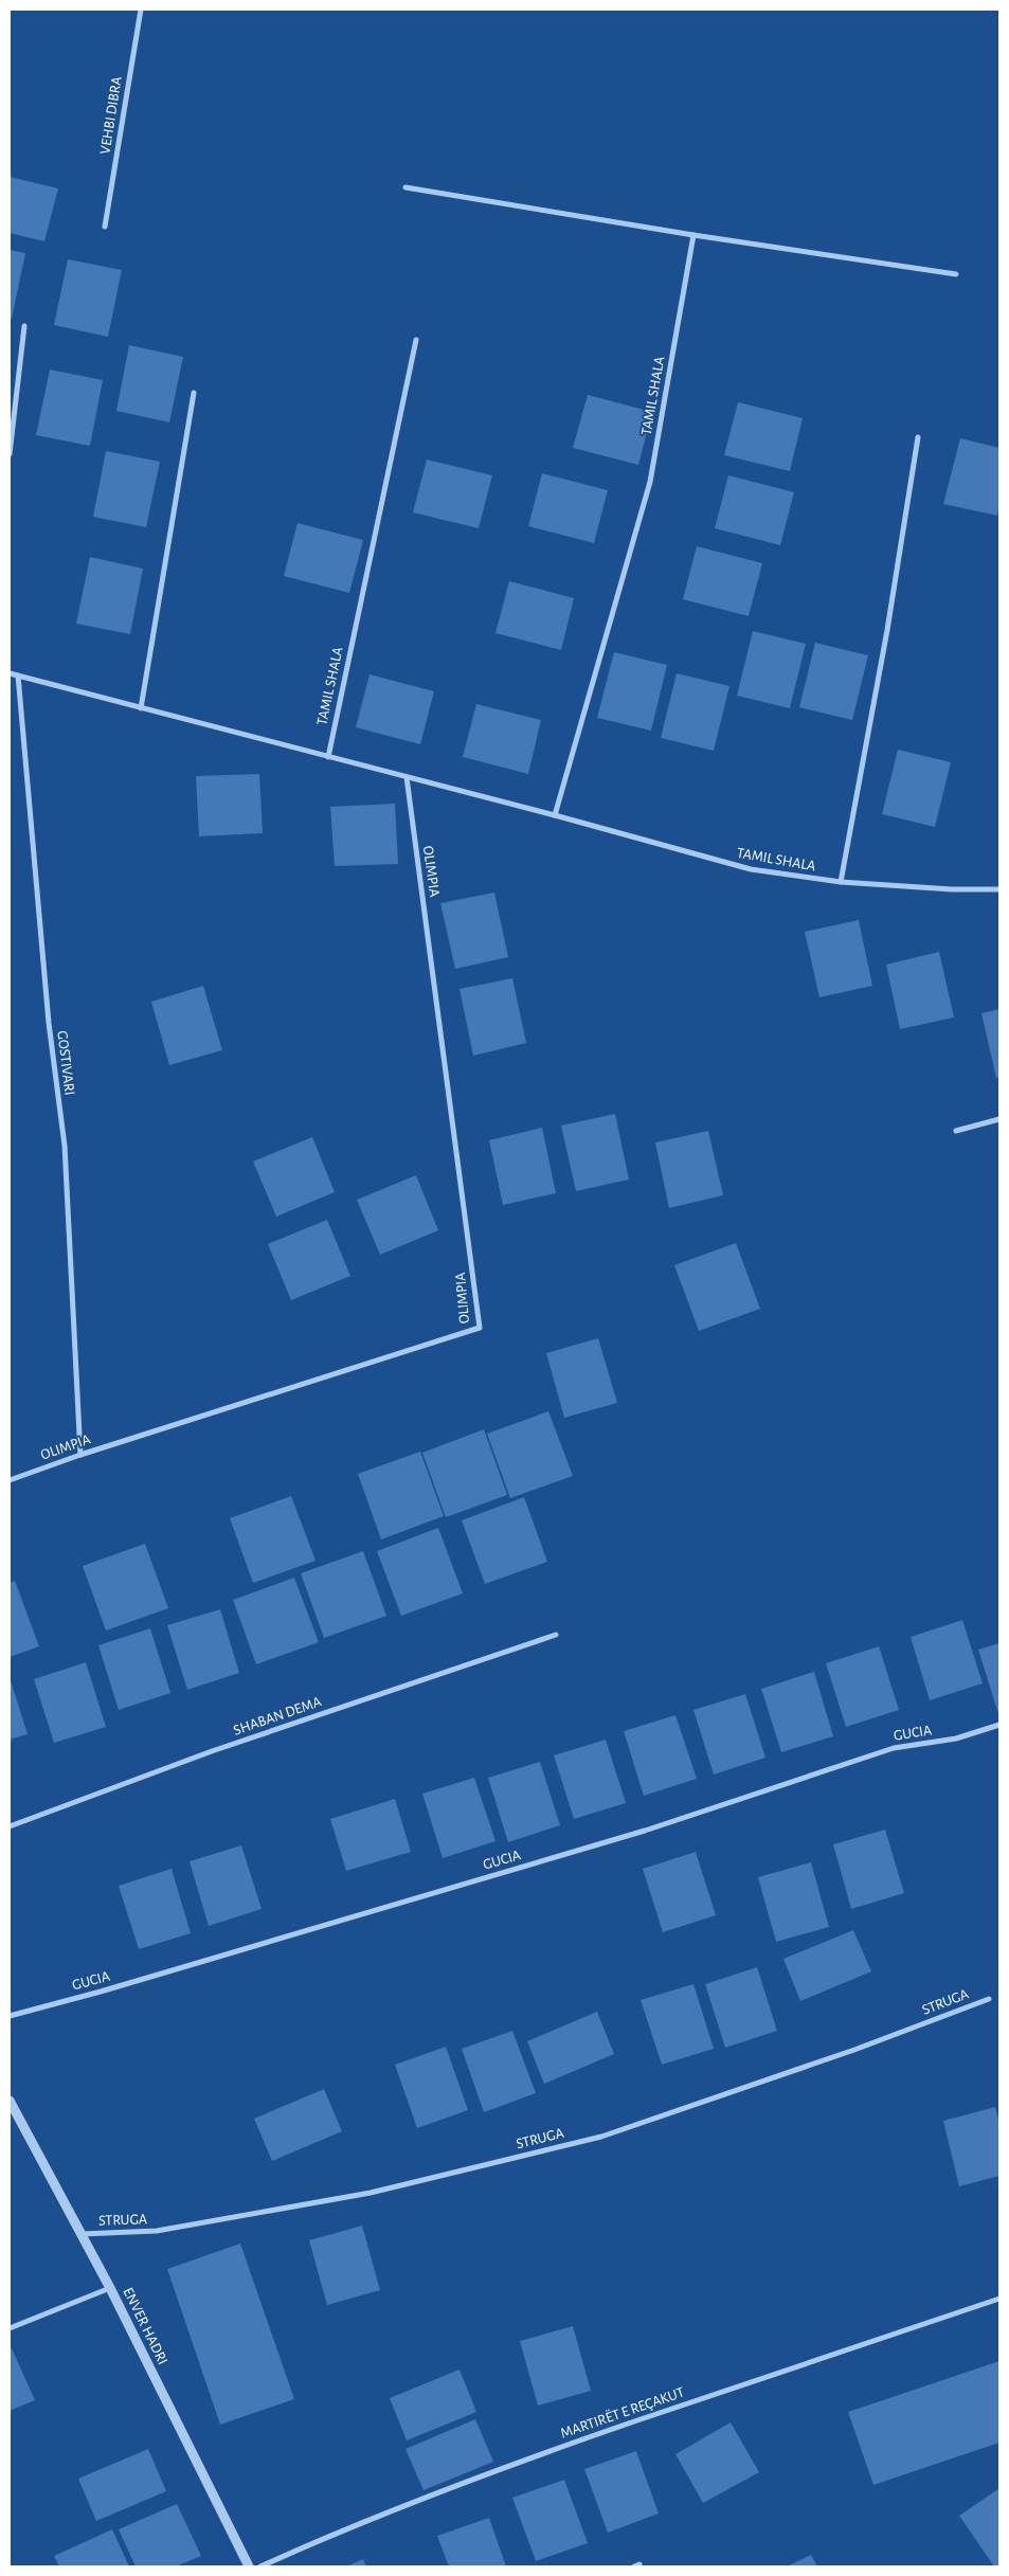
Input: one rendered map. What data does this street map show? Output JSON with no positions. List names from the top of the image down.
{
  "streets": {
    "street": [
      "VEHBI DIBRA",
      "TAMIL SHALA",
      "OLIMPIA",
      "GOSTIVARI",
      "SHABAN DEMA",
      "GUCIA",
      "STRUGA",
      "ENVER HADRI",
      "MARTIRËT E REÇAKUT"
    ]
  },
  "crossings": [
    ["TAMIL SHALA", "OLIMPIA"],
    ["TAMIL SHALA", "GOSTIVARI"],
    ["OLIMPIA", "GOSTIVARI"],
    ["STRUGA", "ENVER HADRI"]
  ]
}
